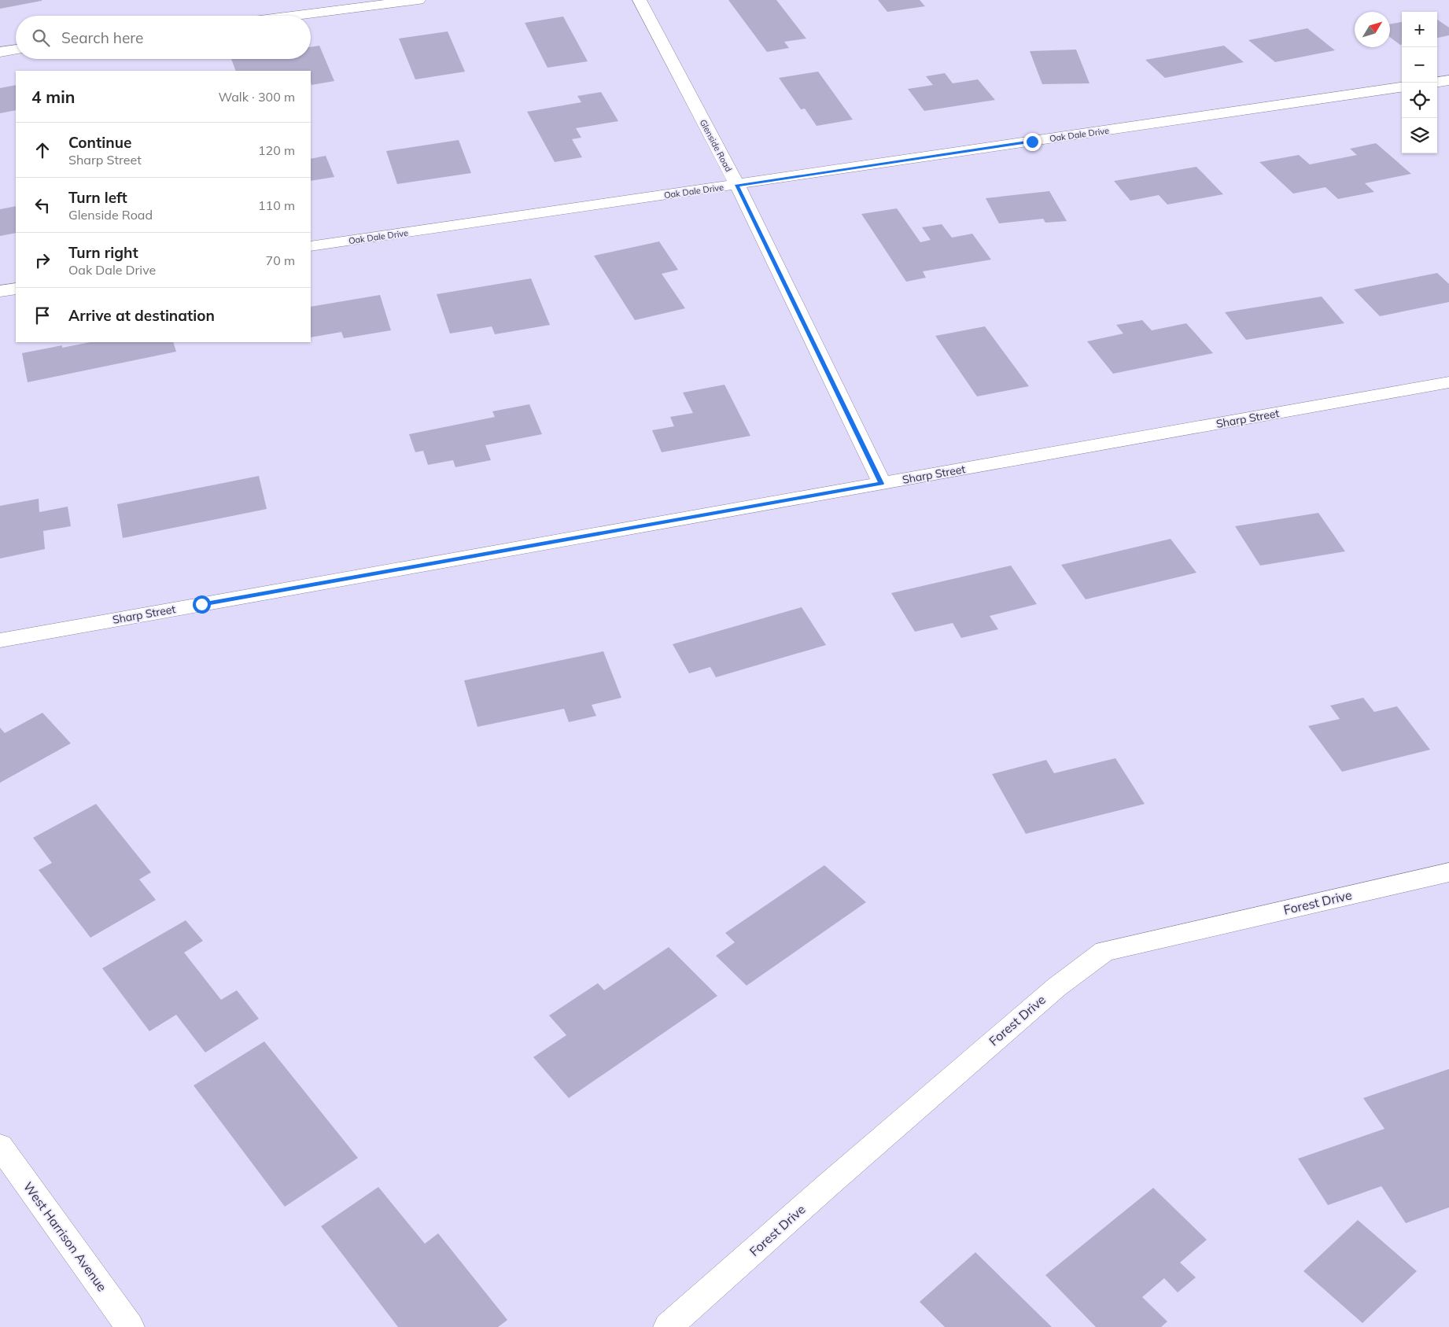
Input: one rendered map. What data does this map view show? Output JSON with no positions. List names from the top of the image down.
{
  "streets": {
    "street": [
      "Oak Dale Drive",
      "Glenside Road",
      "Sharp Street",
      "Forest Drive",
      "West Harrison Avenue"
    ]
  },
  "crossings": [
    ["Oak Dale Drive", "Glenside Road"],
    ["Glenside Road", "Sharp Street"]
  ],
  "north": "top right",
  "page": {
    "map_buttons": ["+", "−"],
    "search": "Search here",
    "heading": ["4 min", "Walk · 300 m"],
    "list": [
      ["Continue", "Sharp Street", "120 m"],
      ["Turn left", "Glenside Road", "110 m"],
      ["Turn right", "Oak Dale Drive", "70 m"],
      "Arrive at destination"
    ]
  }
}
